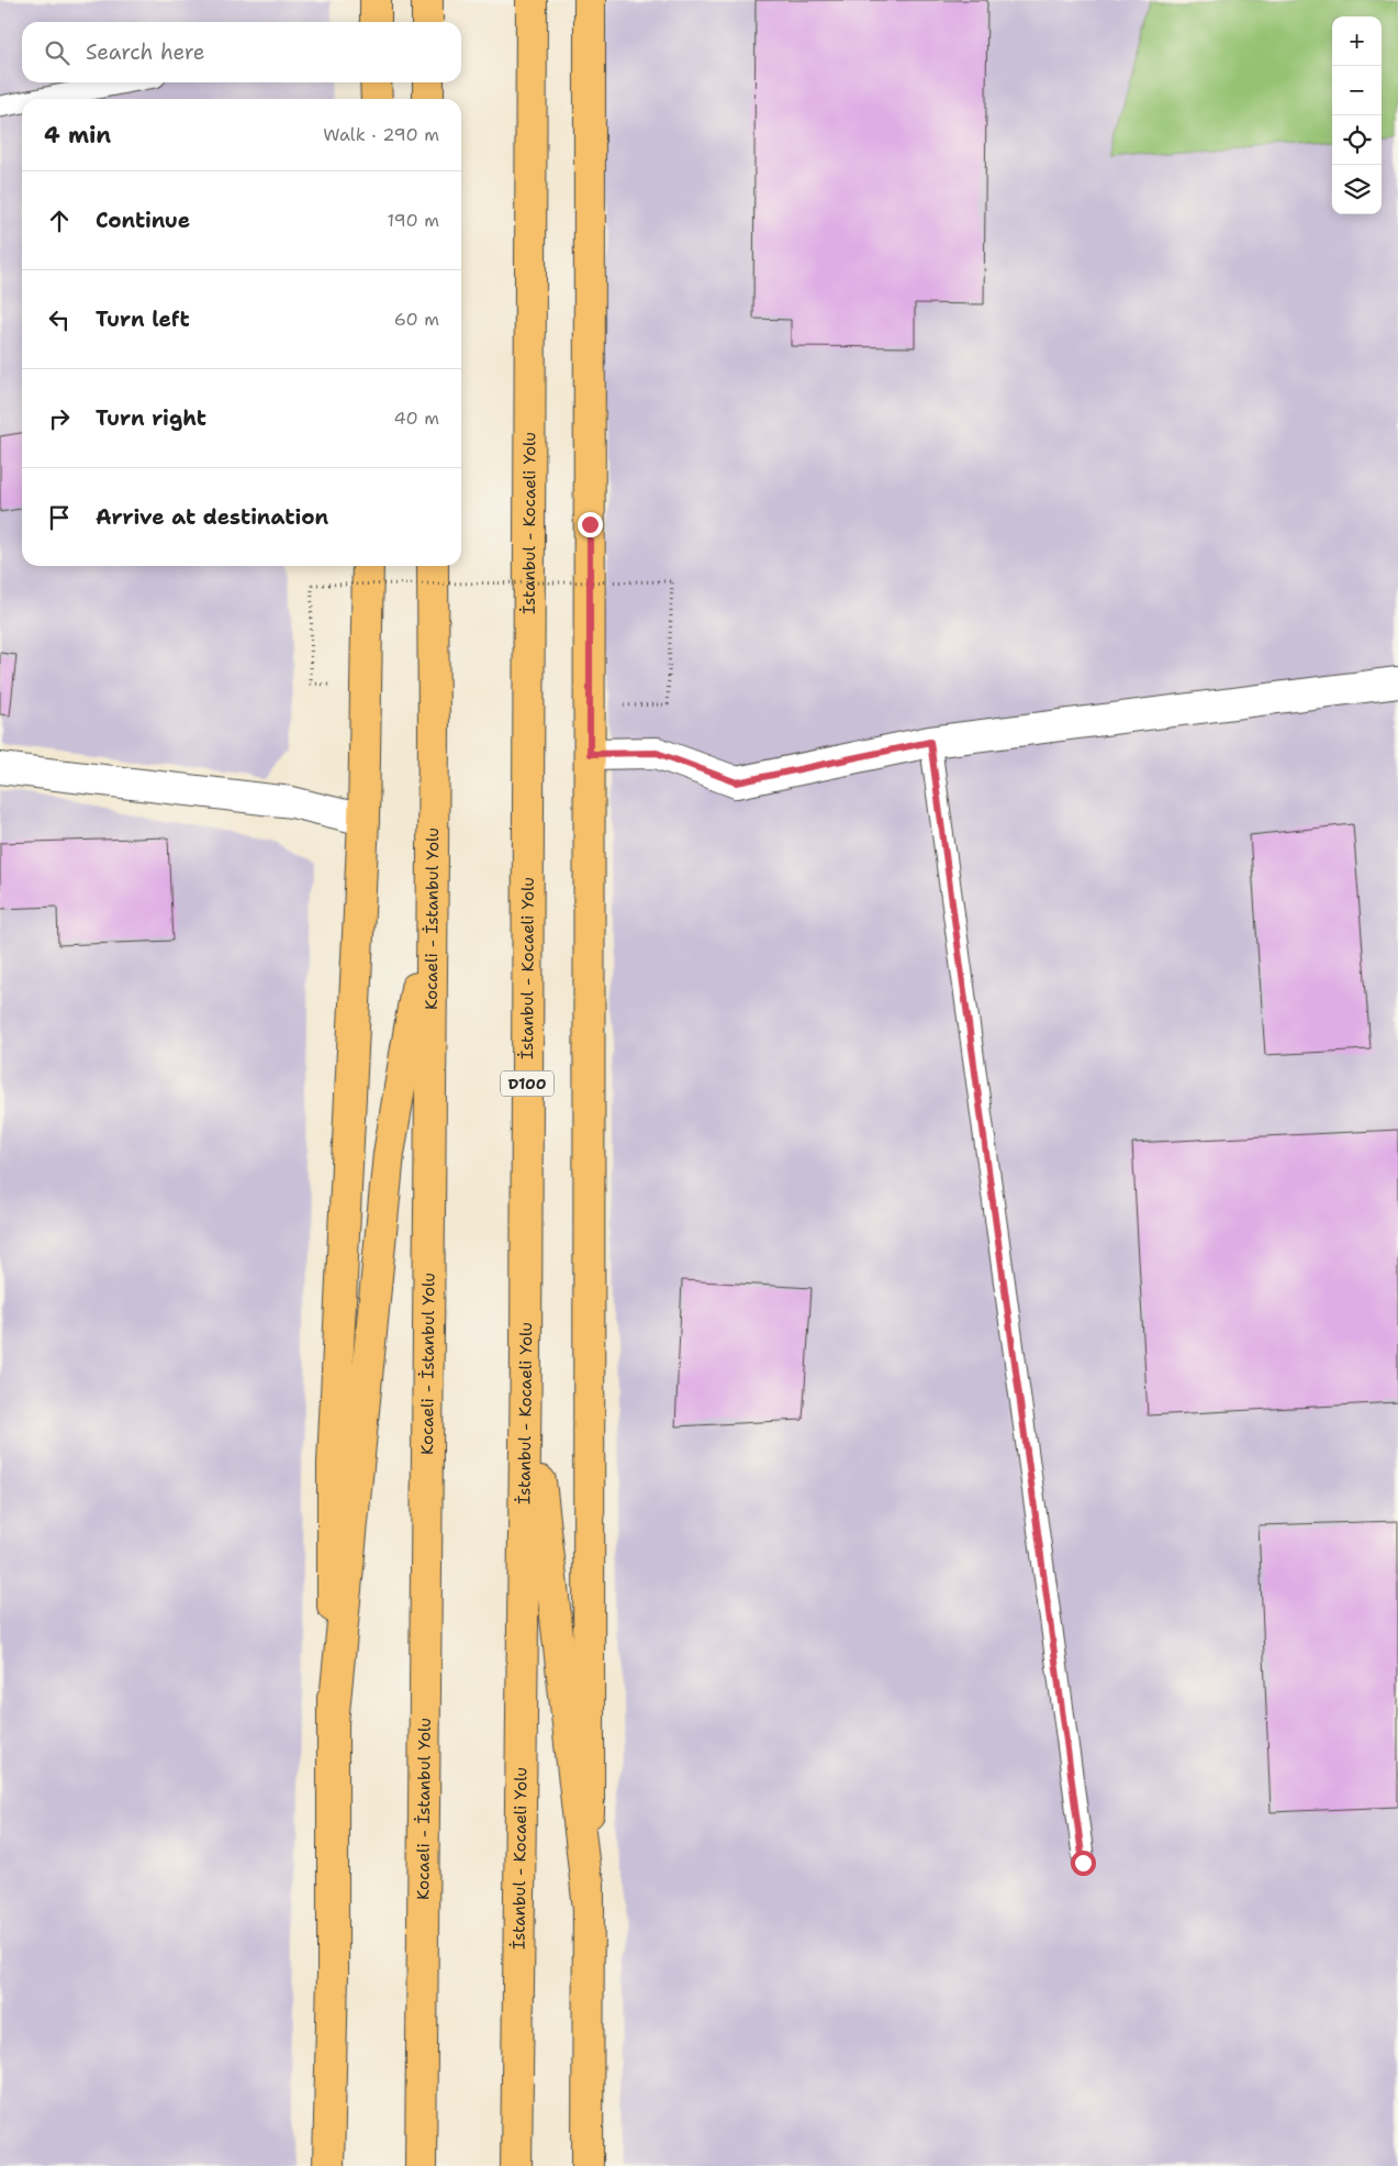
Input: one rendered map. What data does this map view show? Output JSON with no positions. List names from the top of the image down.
{
  "streets": {
    "main road": ["İstanbul - Kocaeli Yolu", "Kocaeli - İstanbul Yolu", "D100"]
  },
  "page": {
    "map_buttons": ["+", "−"],
    "search": "Search here",
    "heading": ["4 min", "Walk · 290 m"],
    "list": [
      ["Continue", "190 m"],
      ["Turn left", "60 m"],
      ["Turn right", "40 m"],
      "Arrive at destination"
    ]
  }
}
